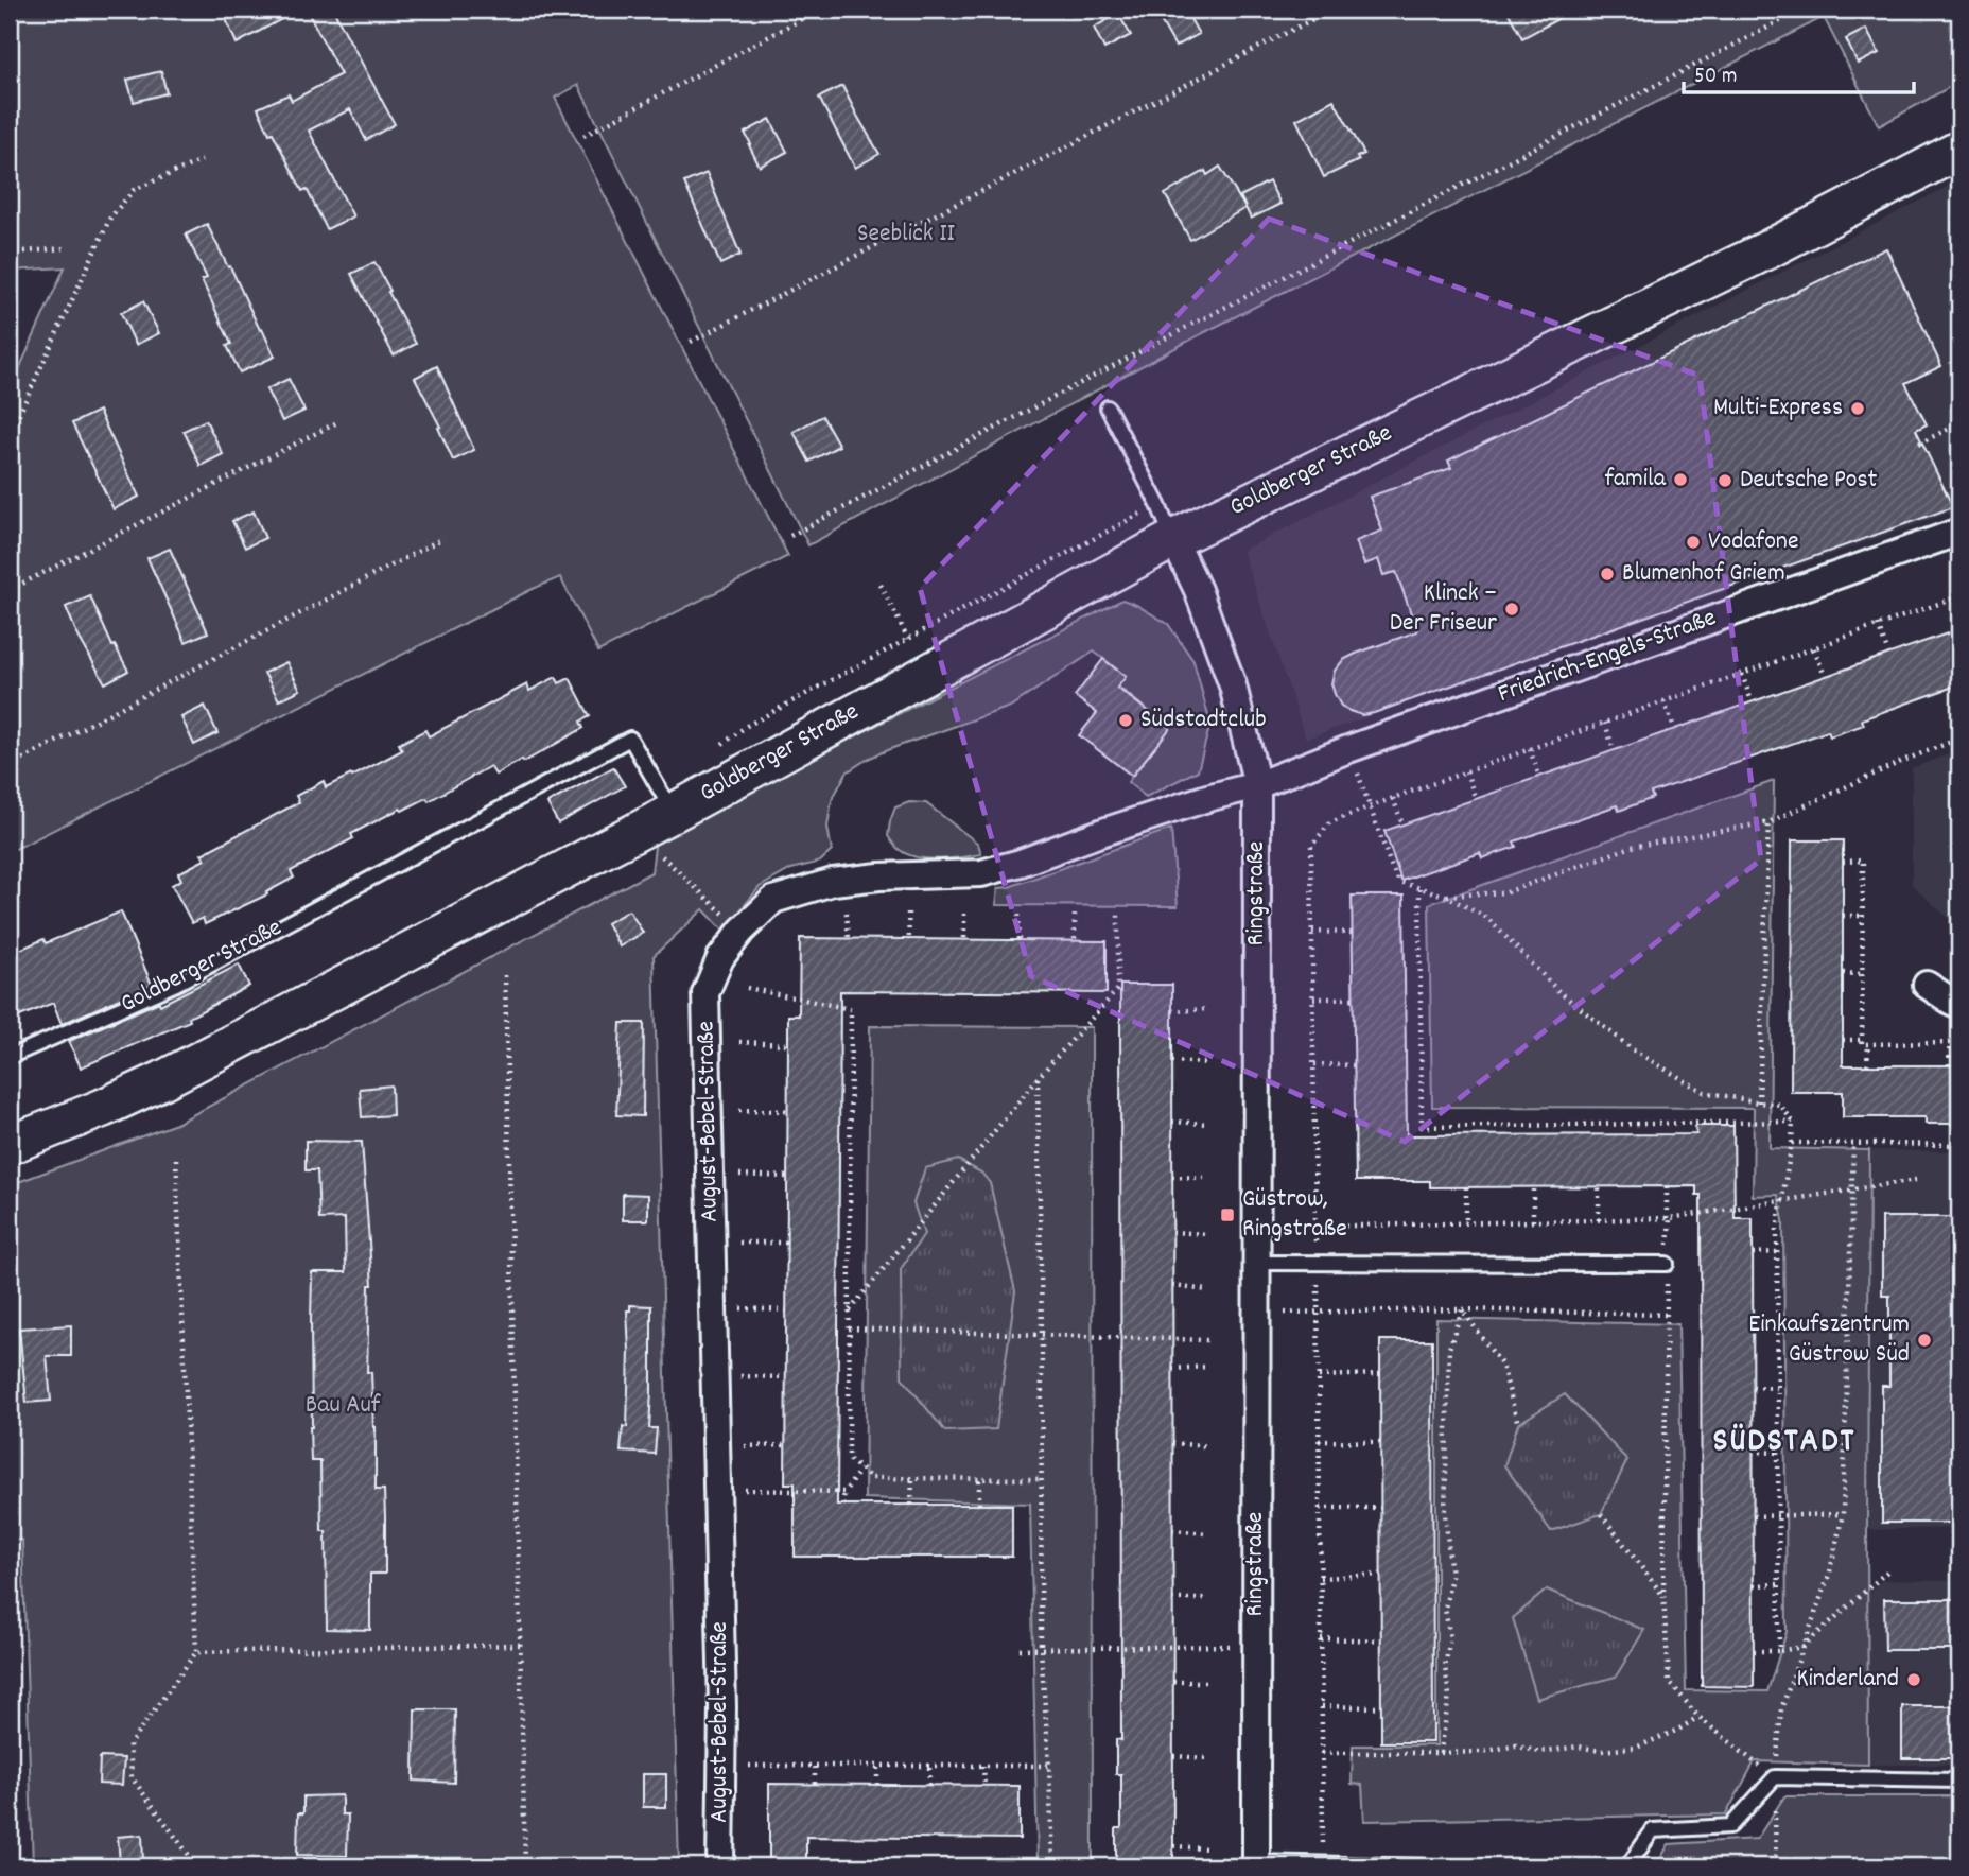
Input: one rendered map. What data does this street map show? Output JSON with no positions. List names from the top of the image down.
{
  "streets": {
    "main road": ["Goldberger Straße"],
    "street": ["Friedrich-Engels-Straße", "Ringstraße", "August-Bebel-Straße"]
  },
  "crossings": [
    ["Goldberger Straße", "Ringstraße"],
    ["Friedrich-Engels-Straße", "Ringstraße"],
    ["Friedrich-Engels-Straße", "August-Bebel-Straße"],
    ["Ringstraße", "August-Bebel-Straße"]
  ],
  "districts": ["SÜDSTADT"],
  "parks": ["Seeblick II", "Bau Auf"],
  "places": {
    "other": [
      "Multi-Express",
      "famila",
      "Deutsche Post",
      "Vodafone",
      "Blumenhof Griem",
      "Klinck – Der Friseur",
      "Südstadtclub",
      "Einkaufszentrum Güstrow Süd",
      "Kinderland"
    ],
    "transit": ["Güstrow, Ringstraße"]
  },
  "scale_bar": "50 m"
}
